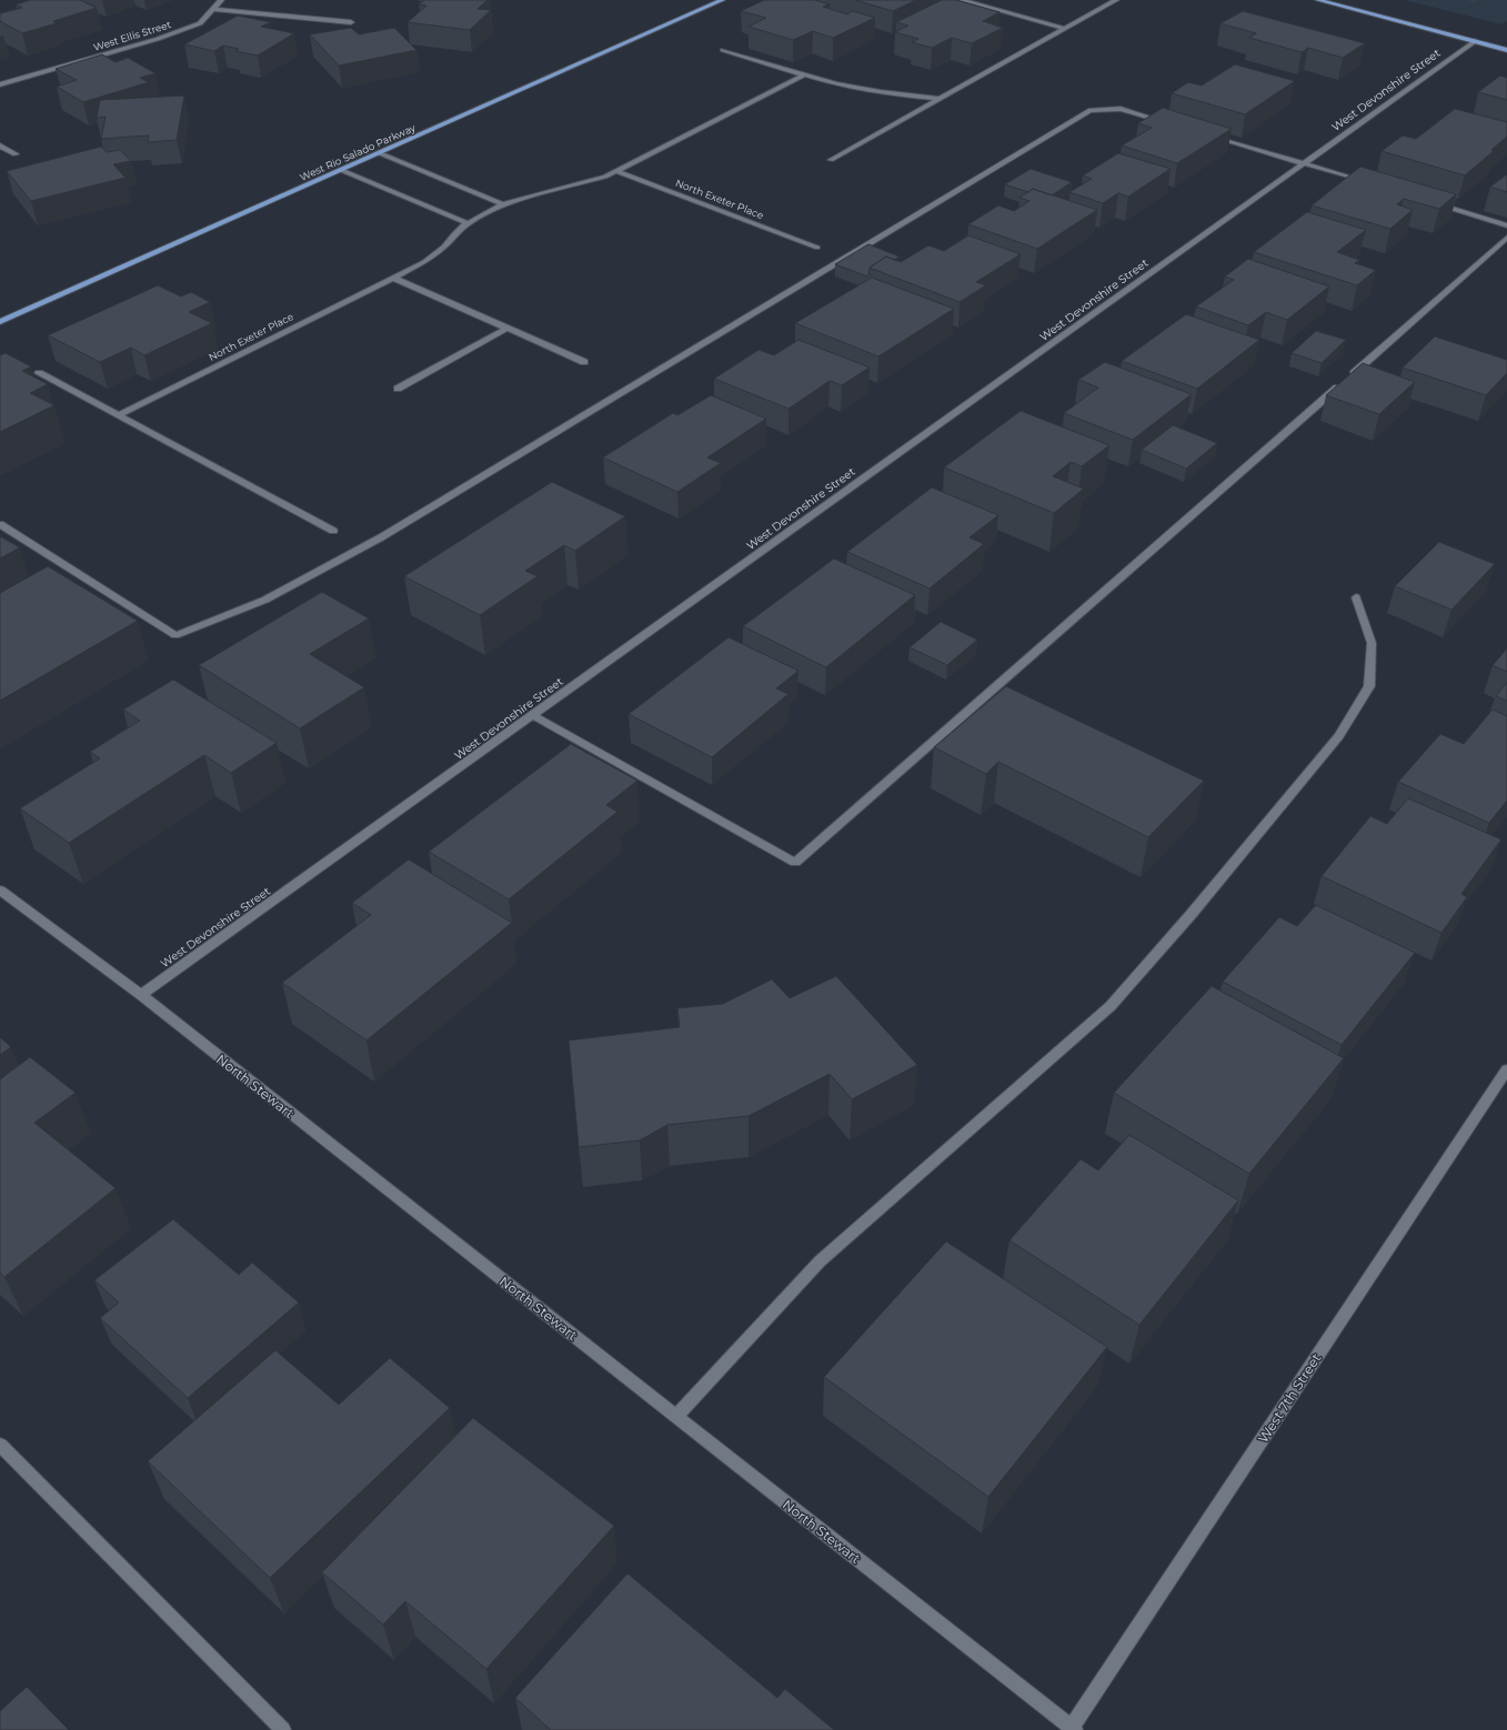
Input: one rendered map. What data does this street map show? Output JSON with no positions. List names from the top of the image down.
{
  "streets": {
    "main road": ["West Rio Salado Parkway"],
    "street": [
      "West Ellis Street",
      "West Devonshire Street",
      "North Exeter Place",
      "North Stewart",
      "West 7th Street"
    ]
  },
  "crossings": [
    ["West Devonshire Street", "North Stewart"],
    ["North Stewart", "West 7th Street"]
  ]
}
